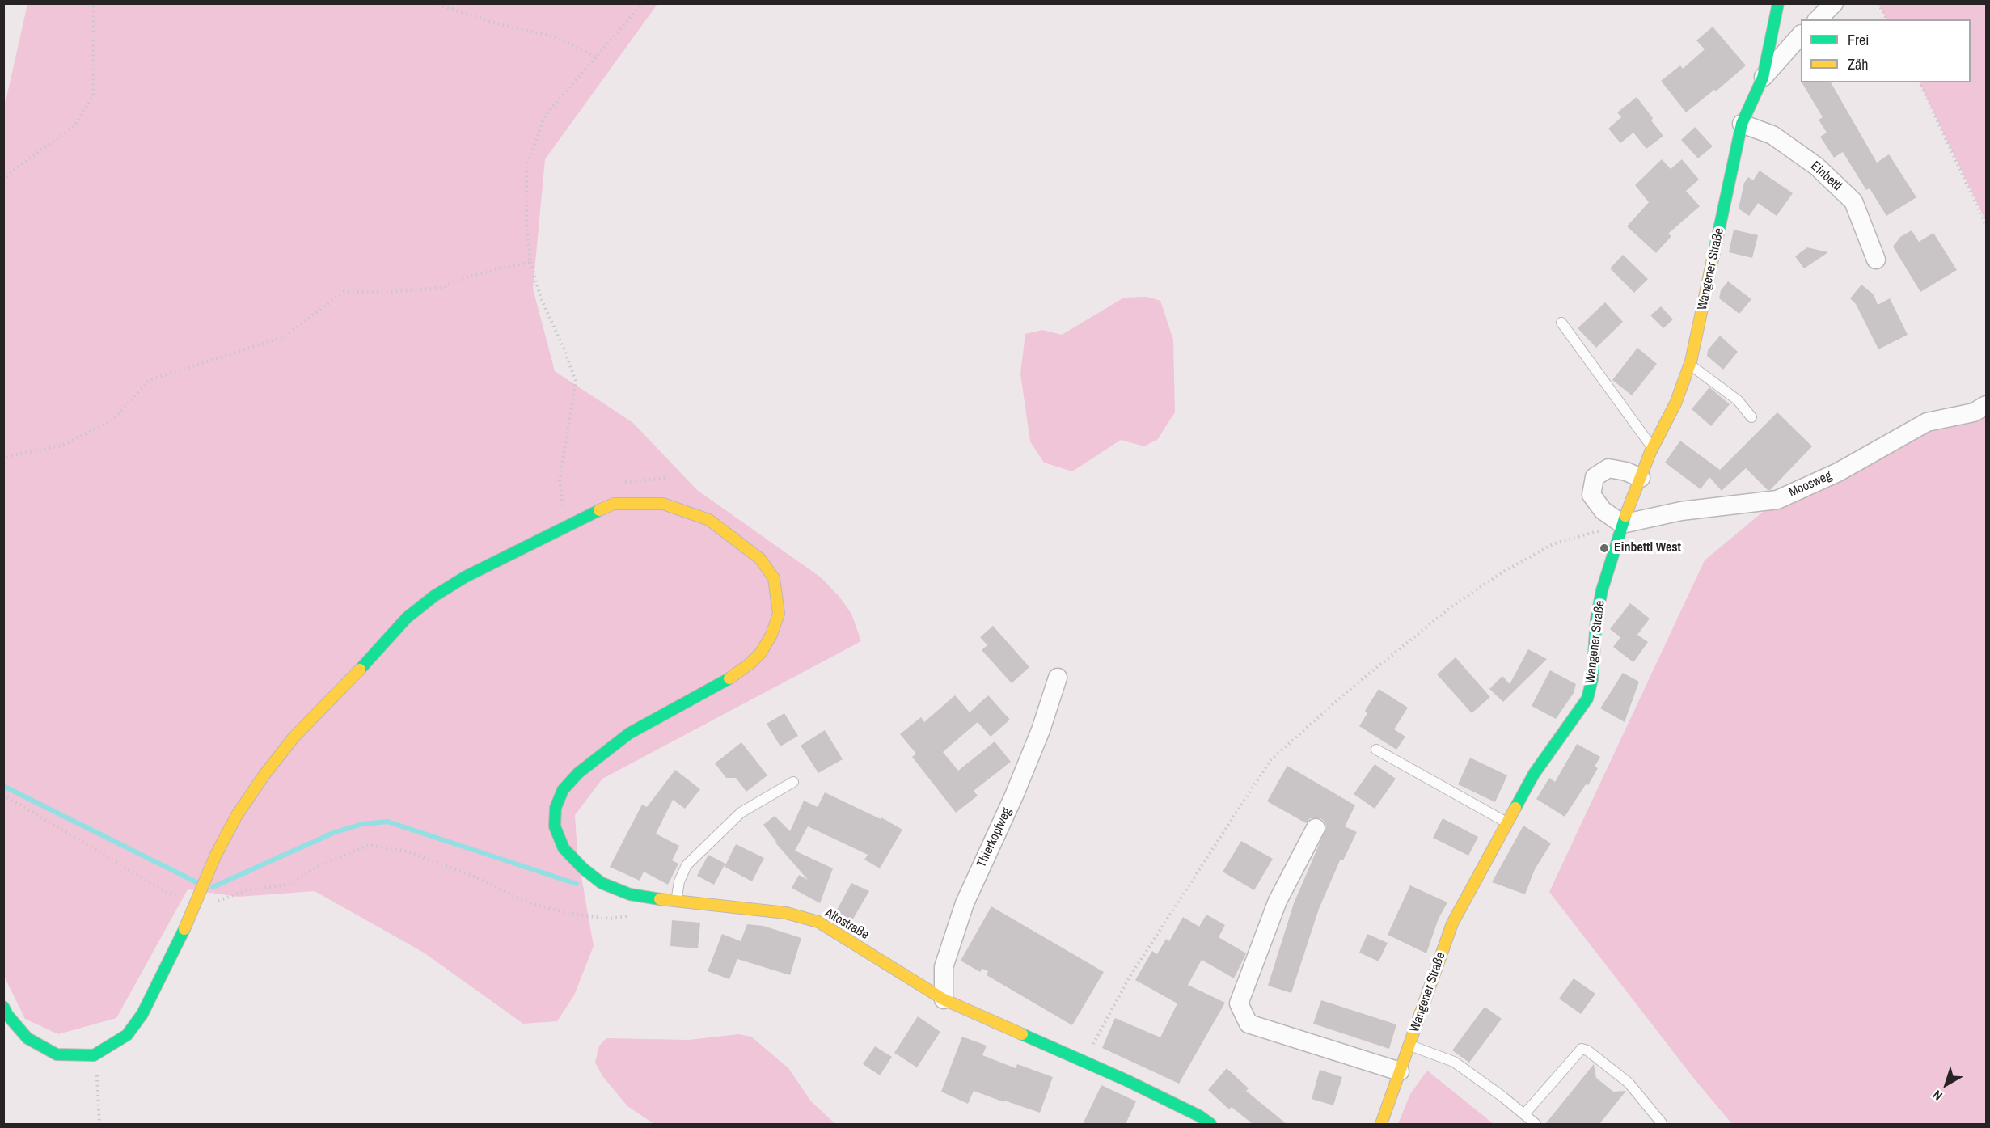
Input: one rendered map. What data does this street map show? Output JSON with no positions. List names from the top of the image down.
{
  "streets": {
    "street": [
      "Einbettl",
      "Wangener Straße",
      "Moosweg",
      "Thierkopfweg",
      "Altostraße"
    ]
  },
  "crossings": [
    ["Einbettl", "Wangener Straße"],
    ["Wangener Straße", "Moosweg"],
    ["Thierkopfweg", "Altostraße"]
  ],
  "places": ["Einbettl West"],
  "legend": ["Frei", "Zäh"],
  "north": "bottom left"
}
